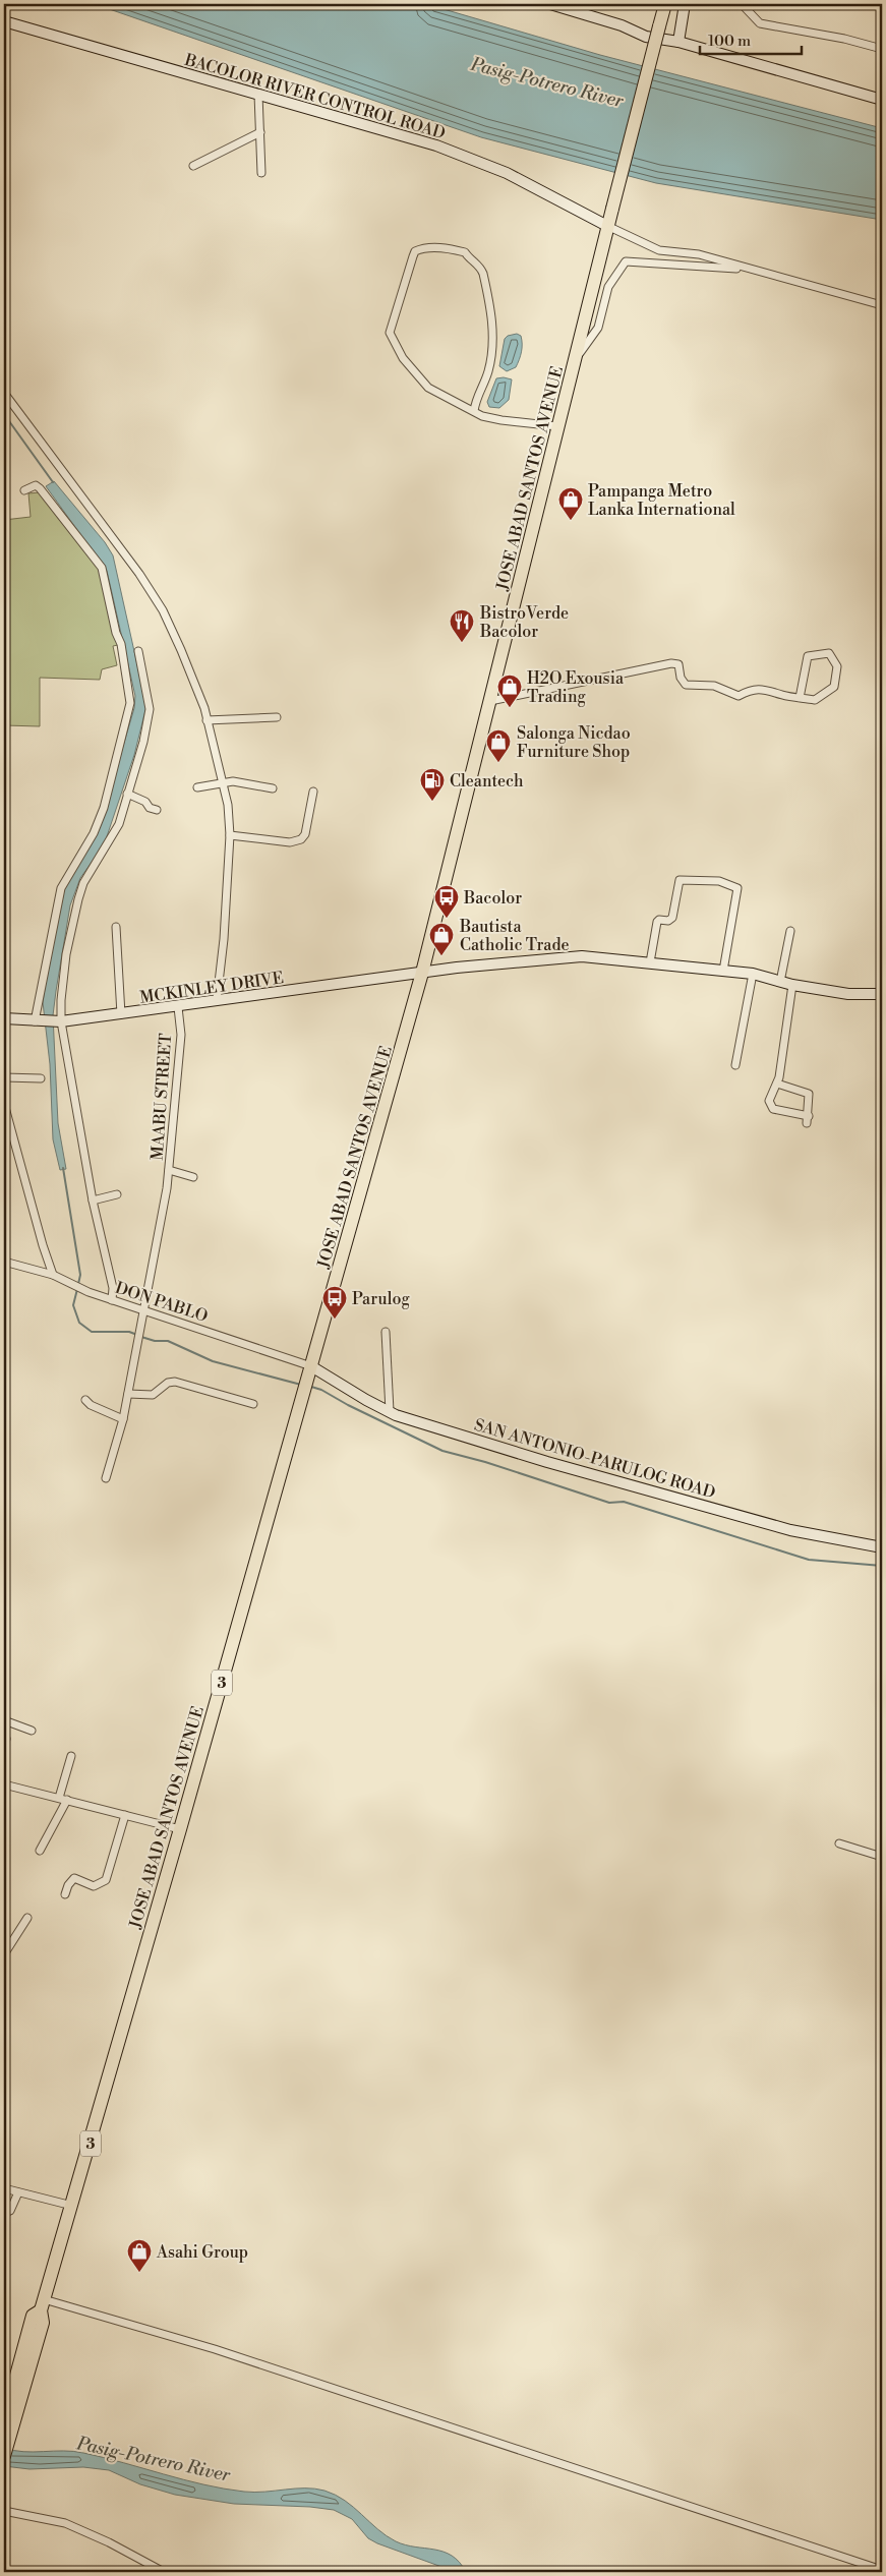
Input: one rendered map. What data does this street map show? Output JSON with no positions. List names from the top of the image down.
{
  "streets": {
    "highway": ["JOSE ABAD SANTOS AVENUE", "3"],
    "street": [
      "BACOLOR RIVER CONTROL ROAD",
      "MCKINLEY DRIVE",
      "MAABU STREET",
      "DON PABLO",
      "SAN ANTONIO-PARULOG ROAD"
    ]
  },
  "crossings": [
    ["BACOLOR RIVER CONTROL ROAD", "JOSE ABAD SANTOS AVENUE"],
    ["JOSE ABAD SANTOS AVENUE", "MCKINLEY DRIVE"],
    ["JOSE ABAD SANTOS AVENUE", "DON PABLO"],
    ["JOSE ABAD SANTOS AVENUE", "SAN ANTONIO-PARULOG ROAD"],
    ["MCKINLEY DRIVE", "MAABU STREET"],
    ["MAABU STREET", "DON PABLO"],
    ["DON PABLO", "SAN ANTONIO-PARULOG ROAD"]
  ],
  "water": ["Pasig-Potrero River"],
  "places": {
    "shop": [
      "Pampanga Metro Lanka International",
      "H2O Exousia Trading",
      "Salonga Nicdao Furniture Shop",
      "Bautista Catholic Trade",
      "Asahi Group"
    ],
    "restaurant": ["BistroVerde Bacolor"],
    "fuel station": ["Cleantech"],
    "bus stop": ["Bacolor", "Parulog"]
  },
  "scale_bar": "100 m"
}
